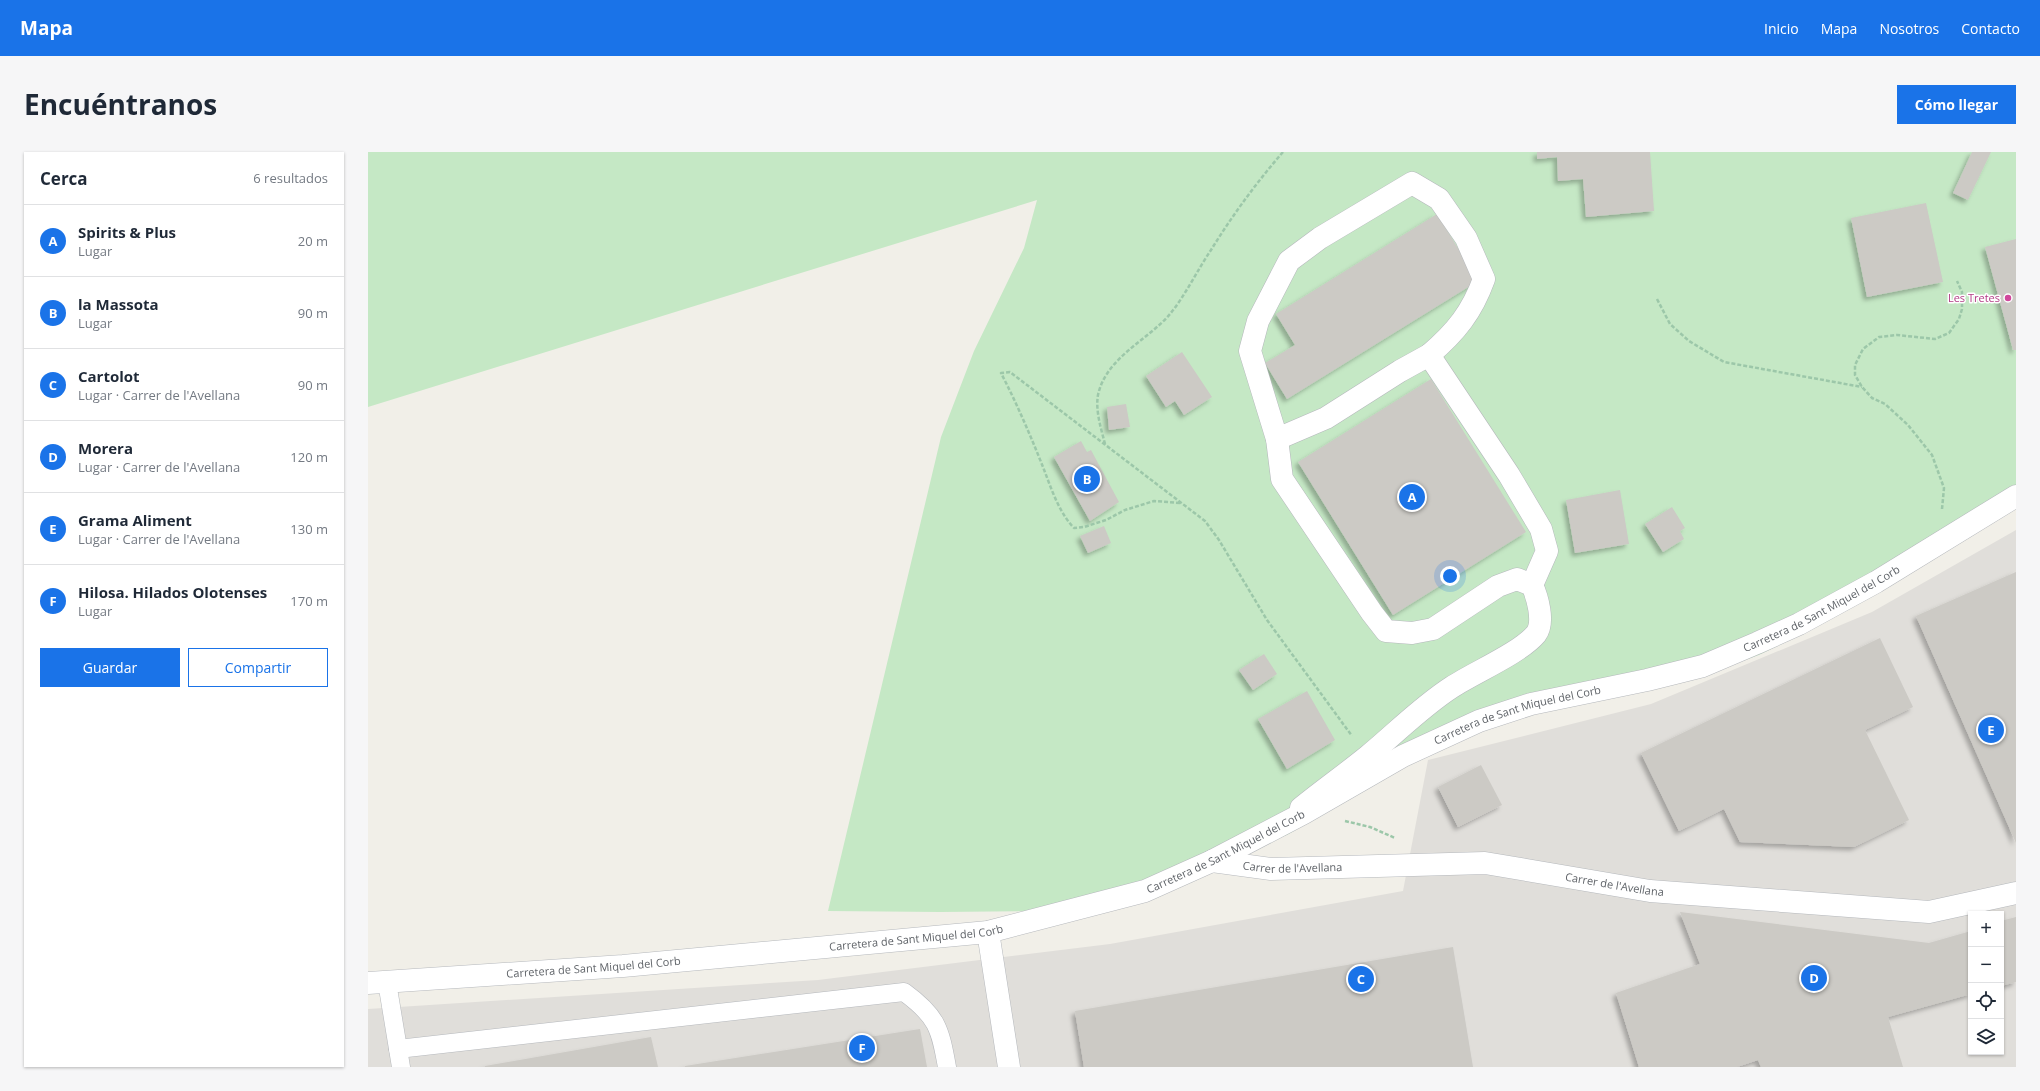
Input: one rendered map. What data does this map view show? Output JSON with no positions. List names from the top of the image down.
{
  "streets": {
    "street": ["Carretera de Sant Miquel del Corb", "Carrer de l'Avellana"]
  },
  "crossings": [
    ["Carretera de Sant Miquel del Corb", "Carrer de l'Avellana"]
  ],
  "places": ["Les Tretes"],
  "page": {
    "header": "Mapa",
    "nav": [
      "Inicio",
      "Mapa",
      "Nosotros",
      "Contacto"
    ],
    "title": "Encuéntranos",
    "buttons": [
      "Cómo llegar",
      ["Guardar", "Compartir"]
    ],
    "heading": ["Cerca", "6 resultados"],
    "list": [
      {
        "mark": "A",
        "name": "Spirits & Plus",
        "note": "Lugar",
        "value": "20 m"
      },
      {
        "mark": "B",
        "name": "la Massota",
        "note": "Lugar",
        "value": "90 m"
      },
      {
        "mark": "C",
        "name": "Cartolot",
        "note": "Lugar · Carrer de l'Avellana",
        "value": "90 m"
      },
      {
        "mark": "D",
        "name": "Morera",
        "note": "Lugar · Carrer de l'Avellana",
        "value": "120 m"
      },
      {
        "mark": "E",
        "name": "Grama Aliment",
        "note": "Lugar · Carrer de l'Avellana",
        "value": "130 m"
      },
      {
        "mark": "F",
        "name": "Hilosa. Hilados Olotenses",
        "note": "Lugar",
        "value": "170 m"
      }
    ],
    "pins": [
      "B",
      "A",
      "E",
      "D",
      "C",
      "F"
    ],
    "map_buttons": ["+", "−"]
  }
}
